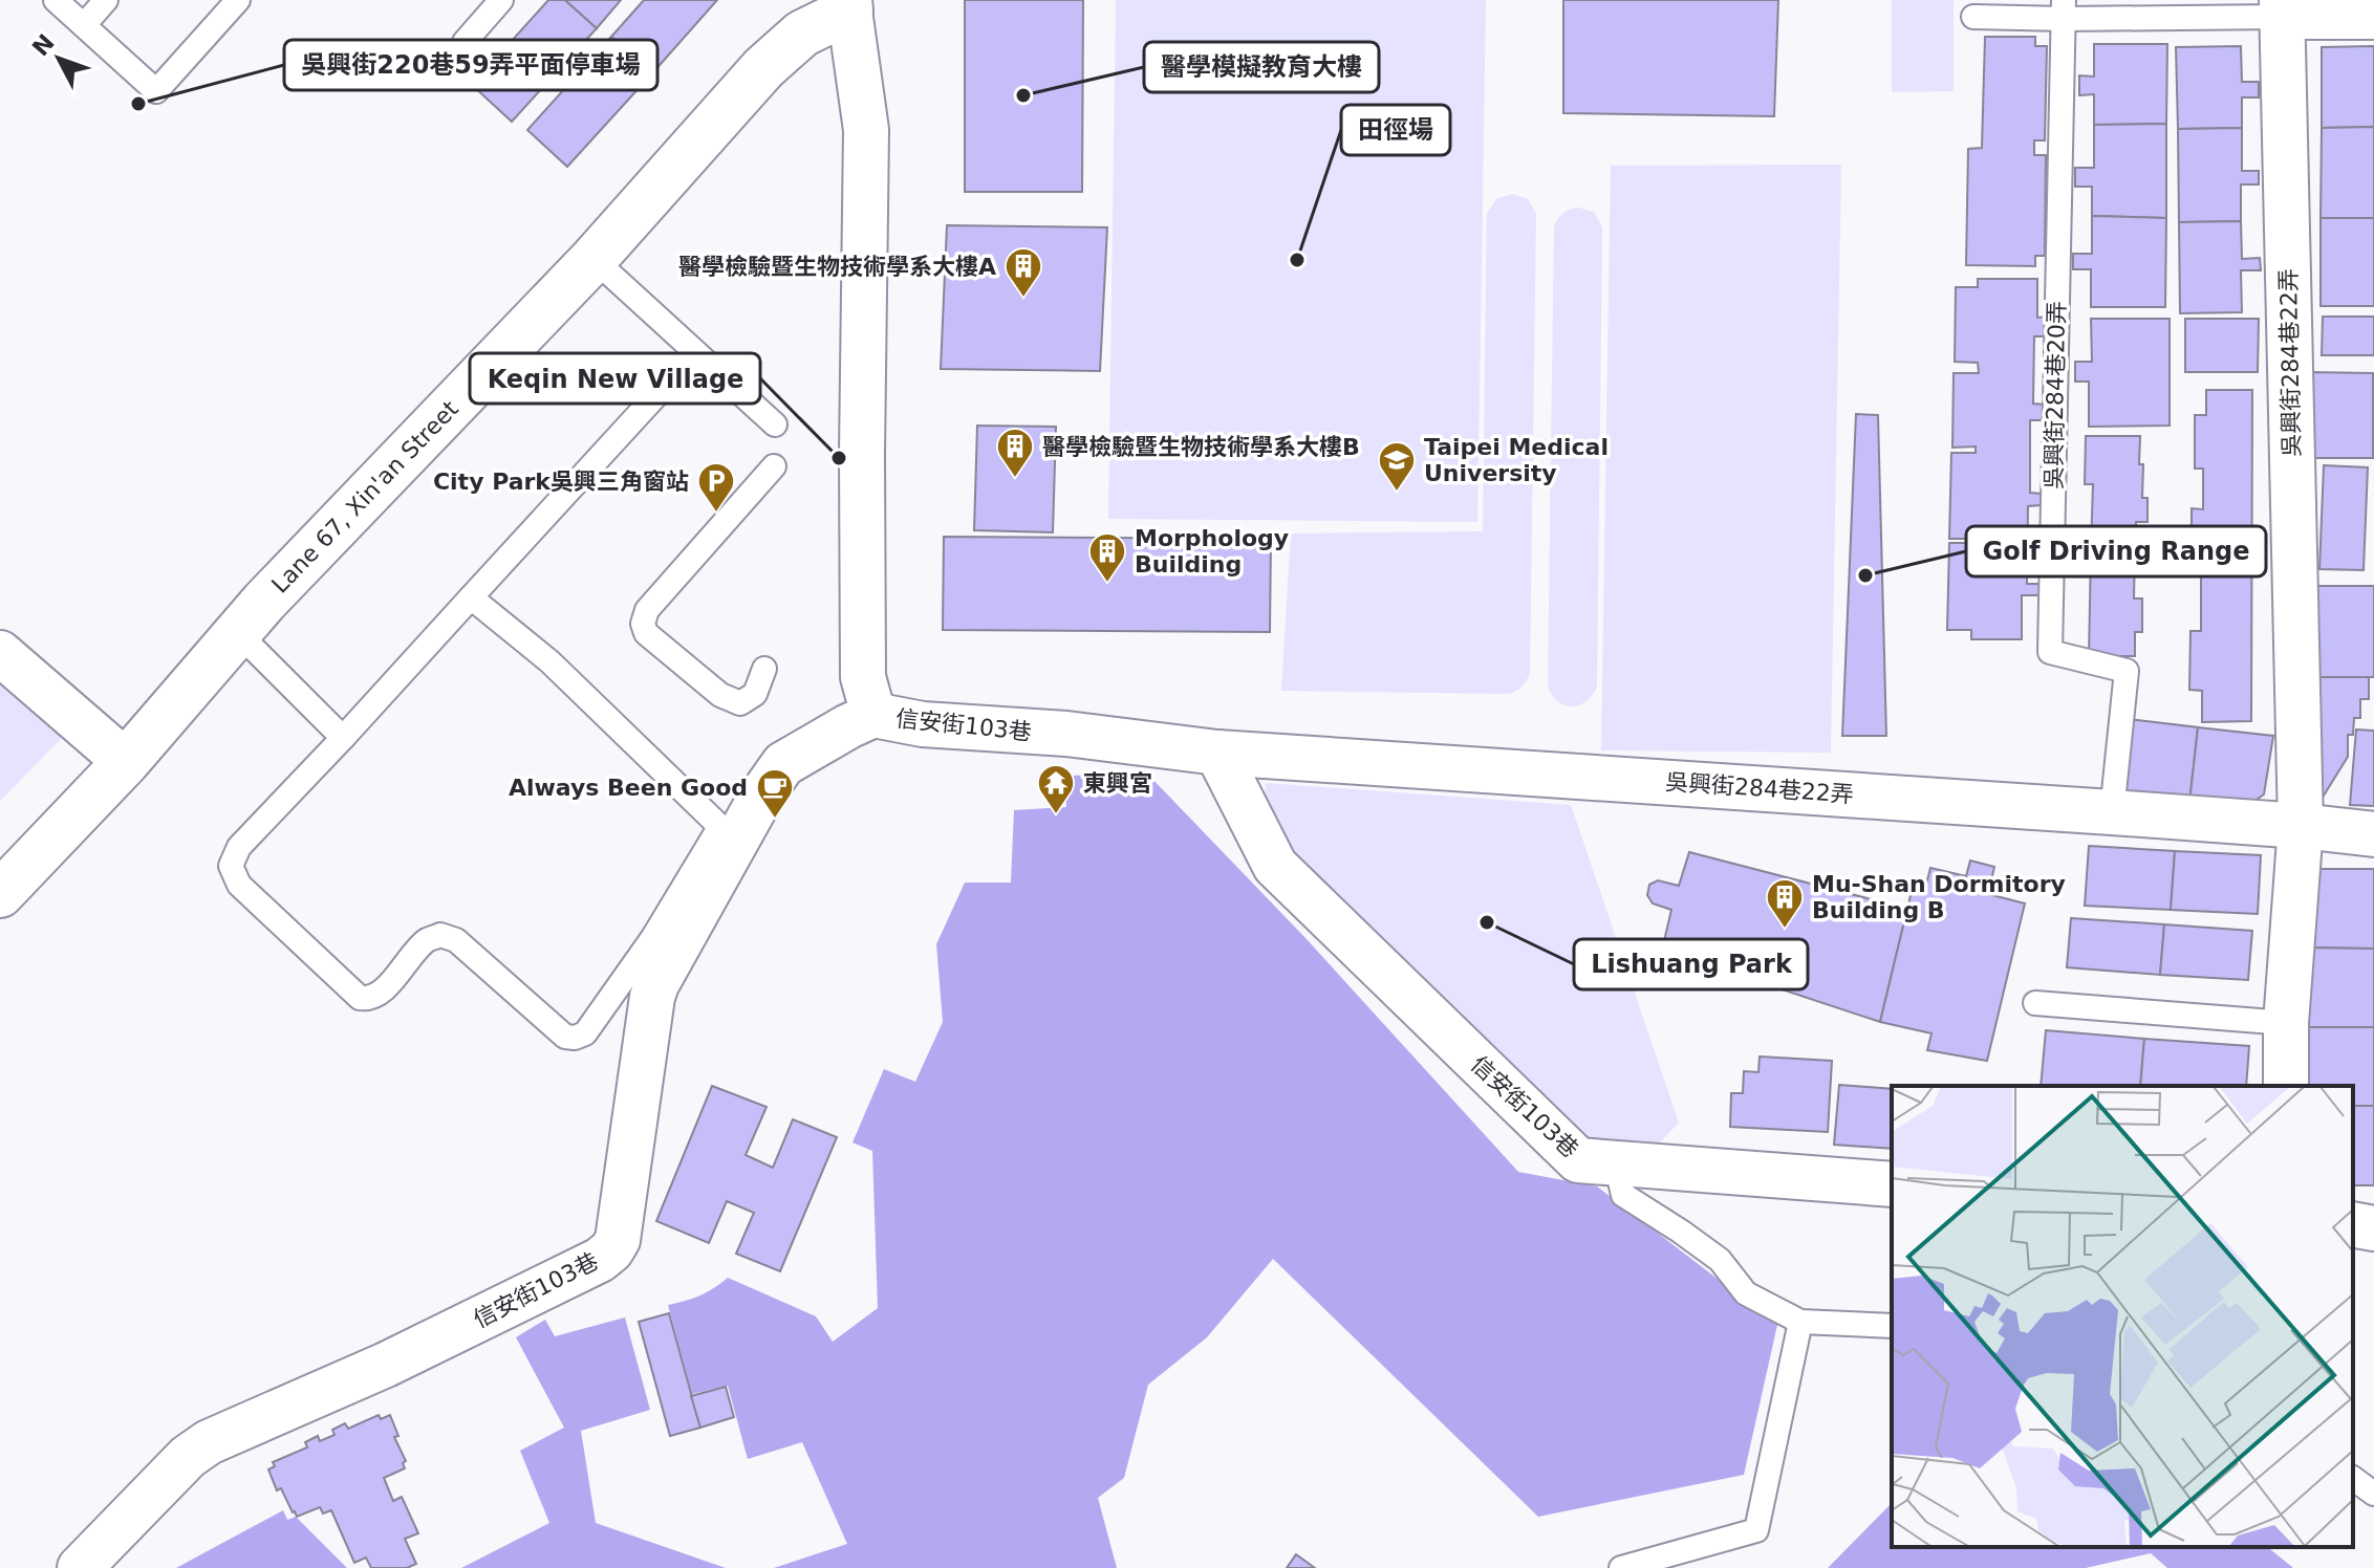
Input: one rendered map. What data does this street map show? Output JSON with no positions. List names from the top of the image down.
{
  "streets": {
    "street": ["吳興街284巷22弄", "Lane 67, Xin'an Street", "信安街103巷"],
    "lane": ["吳興街284巷20弄"]
  },
  "crossings": [
    ["吳興街284巷22弄", "吳興街284巷20弄"],
    ["吳興街284巷22弄", "信安街103巷"]
  ],
  "places": {
    "other": [
      "醫學模擬教育大樓",
      "吳興街220巷59弄平面停車場",
      "田徑場",
      "Keqin New Village",
      "Golf Driving Range",
      "Lishuang Park"
    ],
    "building": [
      "醫學檢驗暨生物技術學系大樓A",
      "醫學檢驗暨生物技術學系大樓B",
      "Morphology Building",
      "Mu-Shan Dormitory Building B"
    ],
    "school or university": ["Taipei Medical University"],
    "parking": ["City Park吳興三角窗站"],
    "temple": ["東興宮"],
    "cafe": ["Always Been Good"]
  },
  "north": "top left"
}
